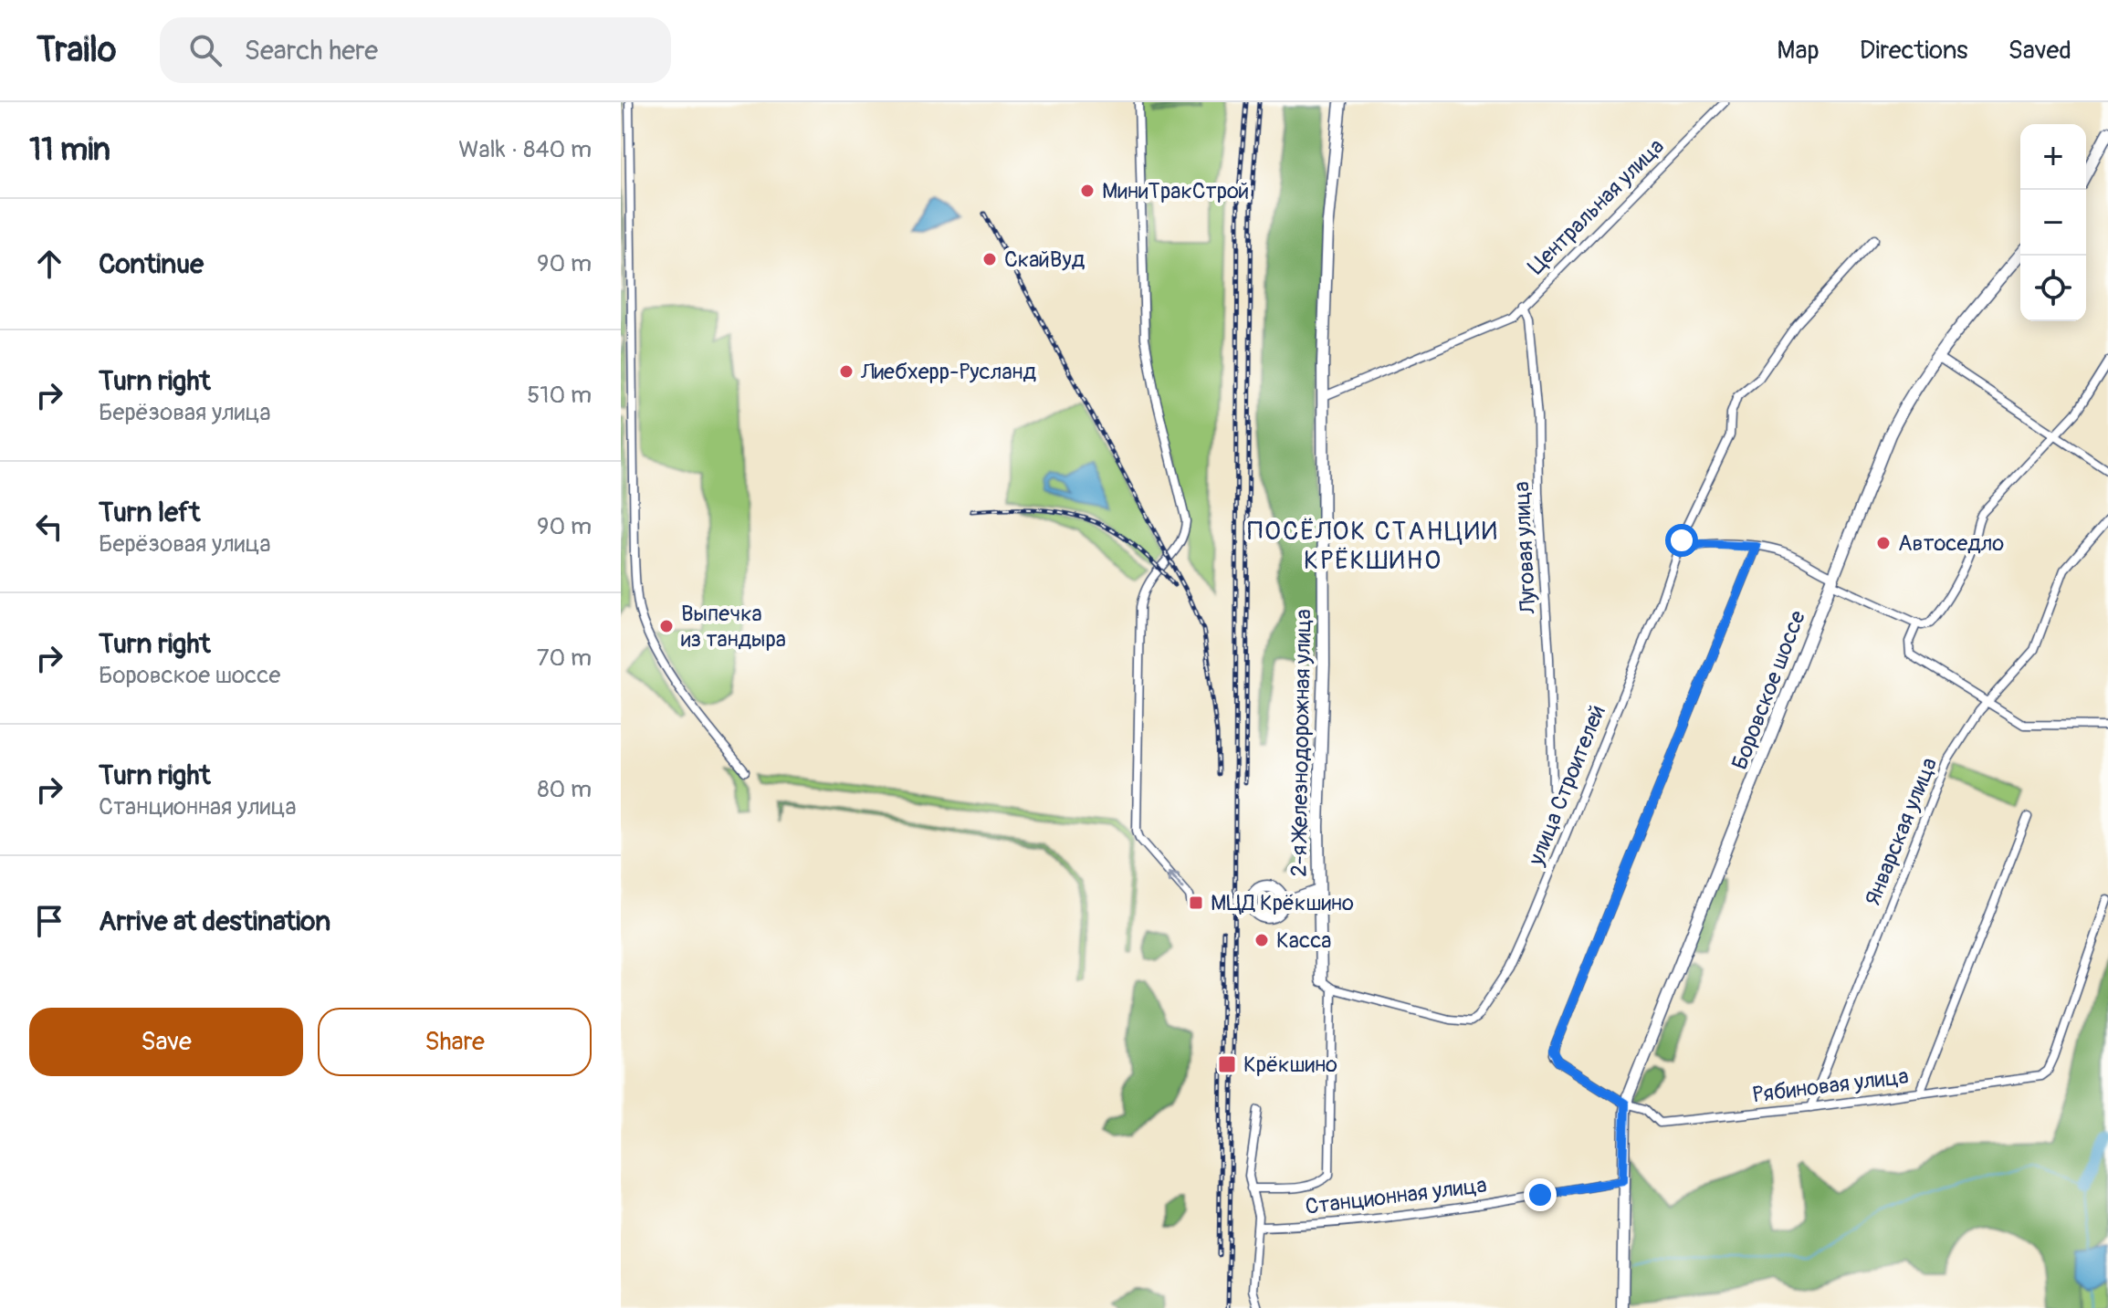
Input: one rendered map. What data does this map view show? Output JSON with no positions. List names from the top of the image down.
{
  "streets": {
    "main road": ["Боровское шоссе", "2-я Железнодорожная улица"],
    "street": [
      "Центральная улица",
      "Луговая улица",
      "улица Строителей",
      "Январская улица",
      "Рябиновая улица",
      "Станционная улица"
    ]
  },
  "crossings": [
    ["Центральная улица", "Луговая улица"],
    ["Центральная улица", "2-я Железнодорожная улица"],
    ["Боровское шоссе", "Рябиновая улица"],
    ["Боровское шоссе", "Станционная улица"],
    ["2-я Железнодорожная улица", "улица Строителей"],
    ["Январская улица", "Рябиновая улица"]
  ],
  "districts": ["ПОСЁЛОК СТАНЦИИ КРЁКШИНО"],
  "places": {
    "other": [
      "МиниТракСтрой",
      "СкайВуд",
      "Лиебхерр-Русланд",
      "Автоседло",
      "Выпечка из тандыра",
      "Касса"
    ],
    "transit": ["МЦД Крёкшино", "Крёкшино"]
  },
  "page": {
    "header": "Trailo",
    "search": "Search here",
    "nav": ["Map", "Directions", "Saved"],
    "heading": ["11 min", "Walk · 840 m"],
    "map_buttons": ["+", "−"],
    "list": [
      ["Continue", "90 m"],
      ["Turn right", "Берёзовая улица", "510 m"],
      ["Turn left", "Берёзовая улица", "90 m"],
      ["Turn right", "Боровское шоссе", "70 m"],
      ["Turn right", "Станционная улица", "80 m"],
      "Arrive at destination"
    ],
    "buttons": ["Save", "Share"]
  }
}
